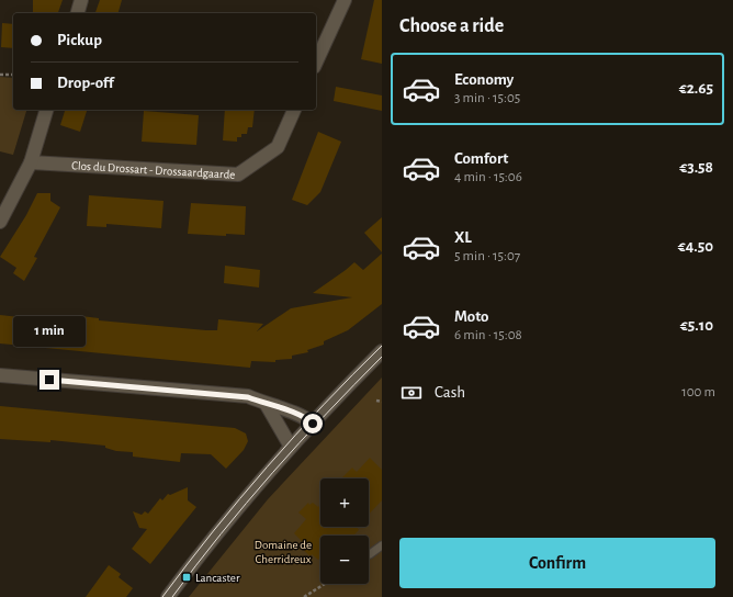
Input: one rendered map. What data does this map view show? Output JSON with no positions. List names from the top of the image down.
{
  "streets": {
    "street": ["Clos du Drossart - Drossaardgaarde"]
  },
  "parks": ["Domaine de Cherridreux"],
  "places": {
    "transit": ["Lancaster"]
  },
  "page": {
    "heading": "Choose a ride",
    "banner": ["Pickup", "Drop-off"],
    "list": [
      {
        "name": "Economy",
        "note": "3 min · 15:05",
        "value": "€2.65"
      },
      {
        "name": "Comfort",
        "note": "4 min · 15:06",
        "value": "€3.58"
      },
      {
        "name": "XL",
        "note": "5 min · 15:07",
        "value": "€4.50"
      },
      {
        "name": "Moto",
        "note": "6 min · 15:08",
        "value": "€5.10"
      }
    ],
    "bubble": "1 min",
    "pay": ["Cash", "100 m"],
    "map_buttons": ["+", "−"],
    "buttons": "Confirm"
  }
}
